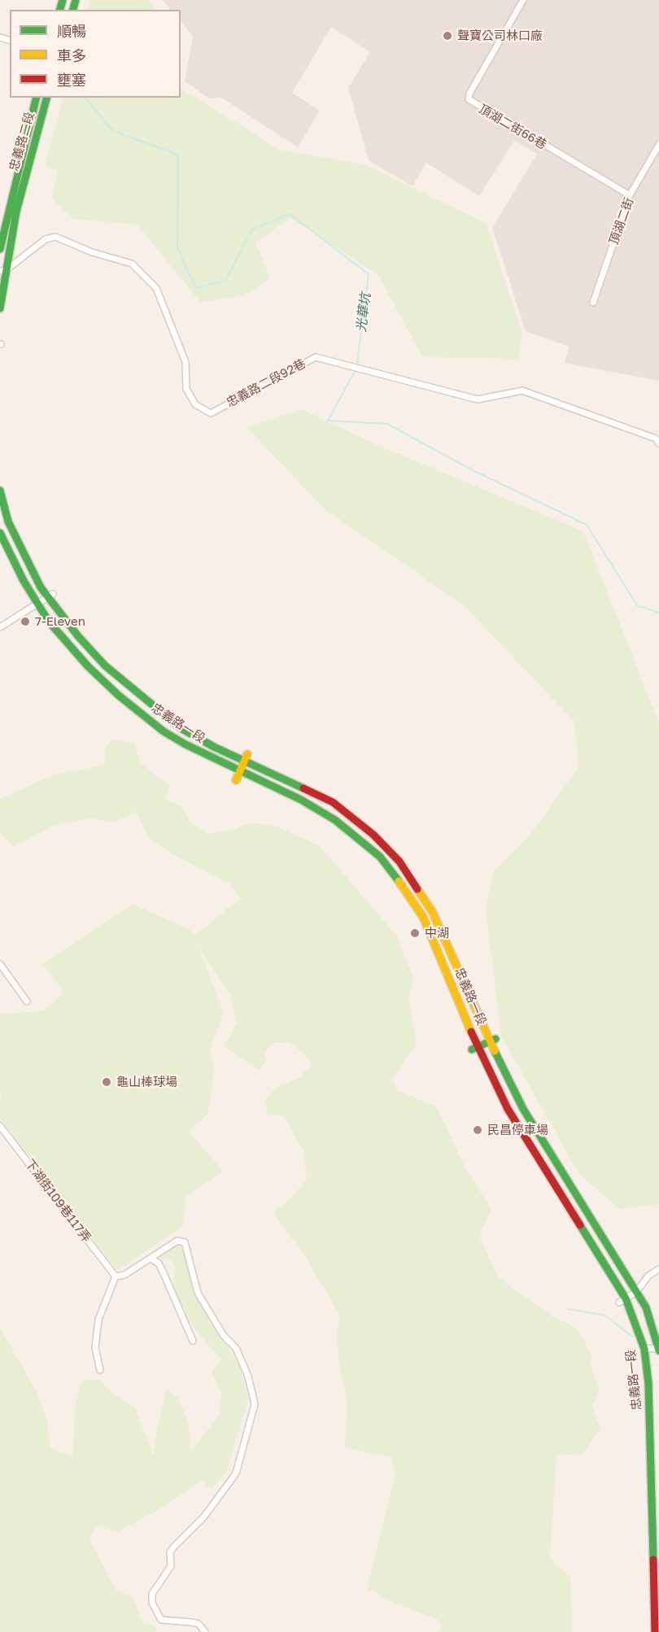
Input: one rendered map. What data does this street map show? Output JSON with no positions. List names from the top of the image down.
{
  "streets": {
    "main road": ["忠義路二段", "忠義路一段"],
    "street": [
      "頂湖二街66巷",
      "頂湖二街",
      "忠義路二段92巷",
      "下湖街109巷117弄"
    ]
  },
  "crossings": [
    ["頂湖二街66巷", "頂湖二街"],
    ["忠義路二段", "忠義路二段92巷"]
  ],
  "water": ["光華坑"],
  "places": [
    "聲寶公司林口廠",
    "7-Eleven",
    "中湖",
    "龜山棒球場",
    "民昌停車場"
  ],
  "legend": ["順暢", "車多", "壅塞"]
}
